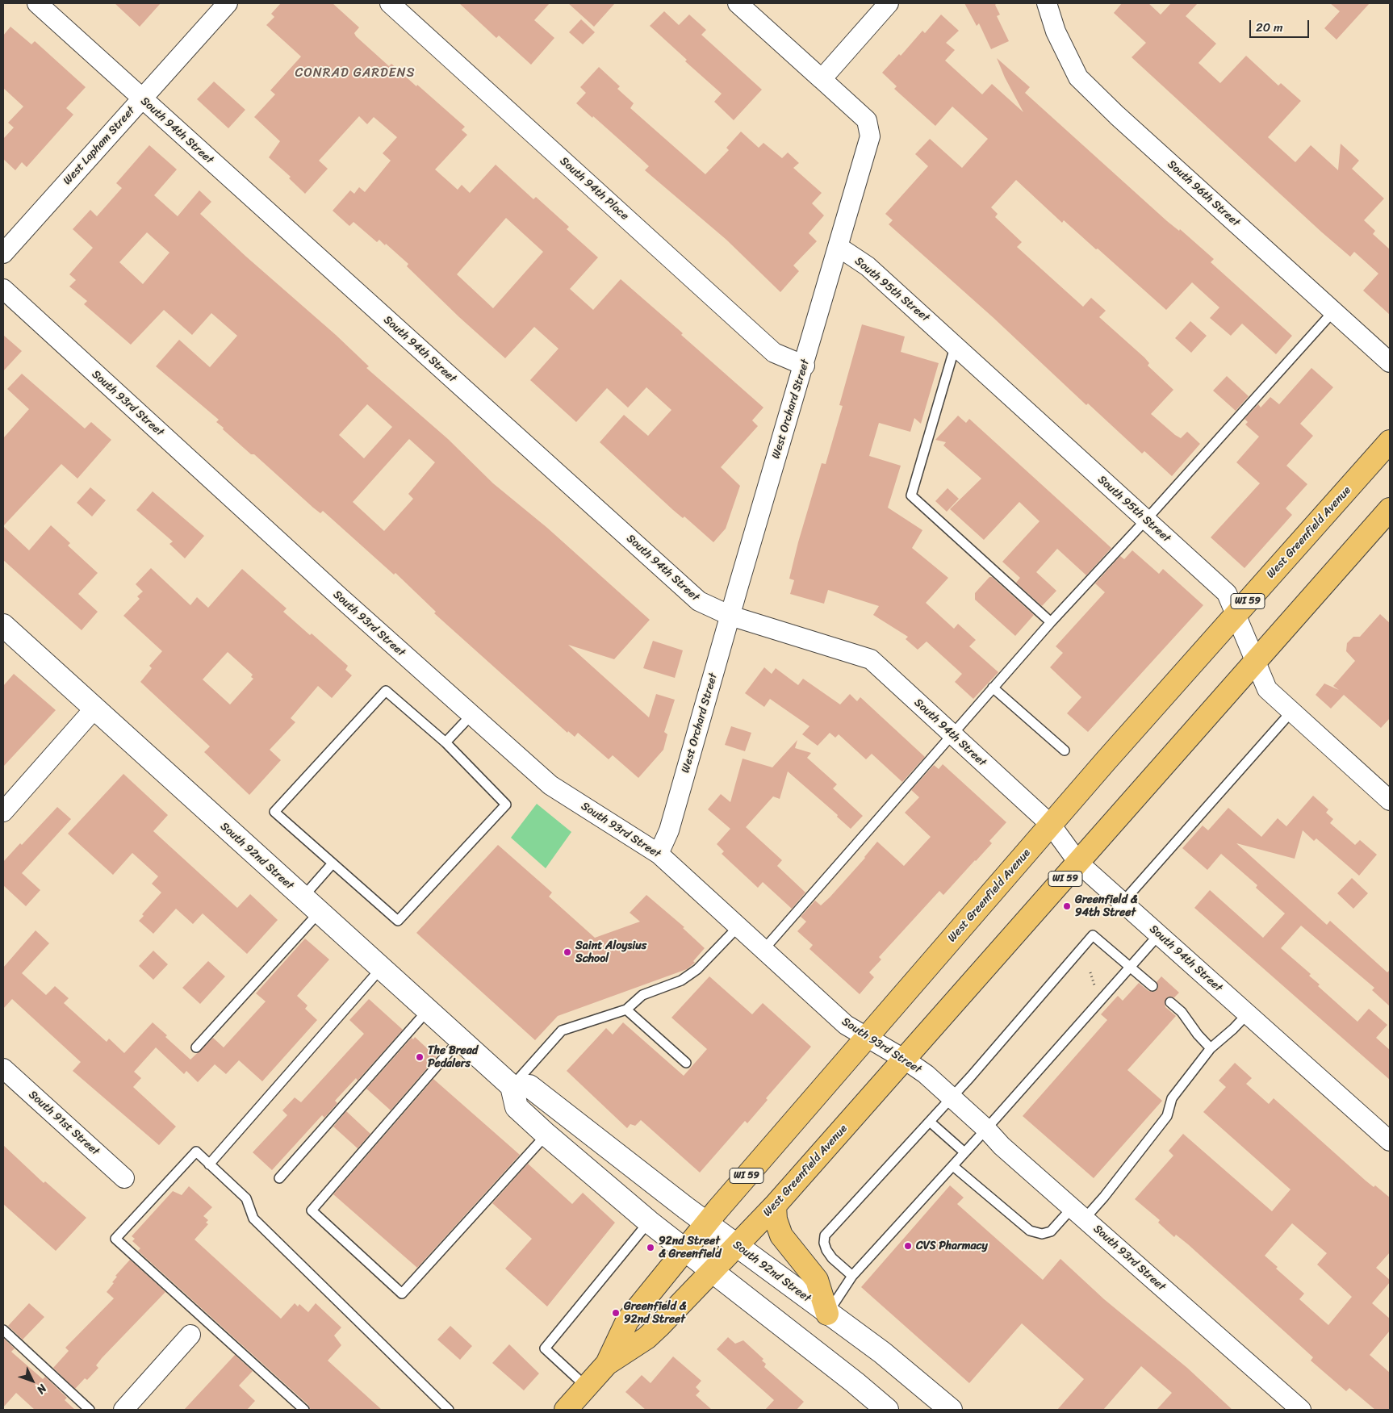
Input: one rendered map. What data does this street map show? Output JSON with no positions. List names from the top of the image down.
{
  "streets": {
    "main road": ["West Greenfield Avenue", "WI 59"],
    "street": [
      "South 94th Street",
      "West Lapham Street",
      "South 94th Place",
      "South 96th Street",
      "South 95th Street",
      "South 93rd Street",
      "West Orchard Street",
      "South 92nd Street",
      "South 91st Street"
    ]
  },
  "crossings": [
    ["South 94th Street", "West Lapham Street"],
    ["South 94th Street", "West Orchard Street"],
    ["South 94th Street", "West Greenfield Avenue"],
    ["South 94th Place", "West Orchard Street"],
    ["South 95th Street", "West Orchard Street"],
    ["South 95th Street", "West Greenfield Avenue"],
    ["South 93rd Street", "West Orchard Street"],
    ["South 93rd Street", "West Greenfield Avenue"],
    ["West Greenfield Avenue", "South 92nd Street"]
  ],
  "districts": ["CONRAD GARDENS"],
  "places": [
    "Greenfield & 94th Street",
    "Saint Aloysius School",
    "The Bread Pedalers",
    "CVS Pharmacy",
    "92nd Street & Greenfield",
    "Greenfield & 92nd Street"
  ],
  "scale_bar": "20 m",
  "north": "bottom right"
}
